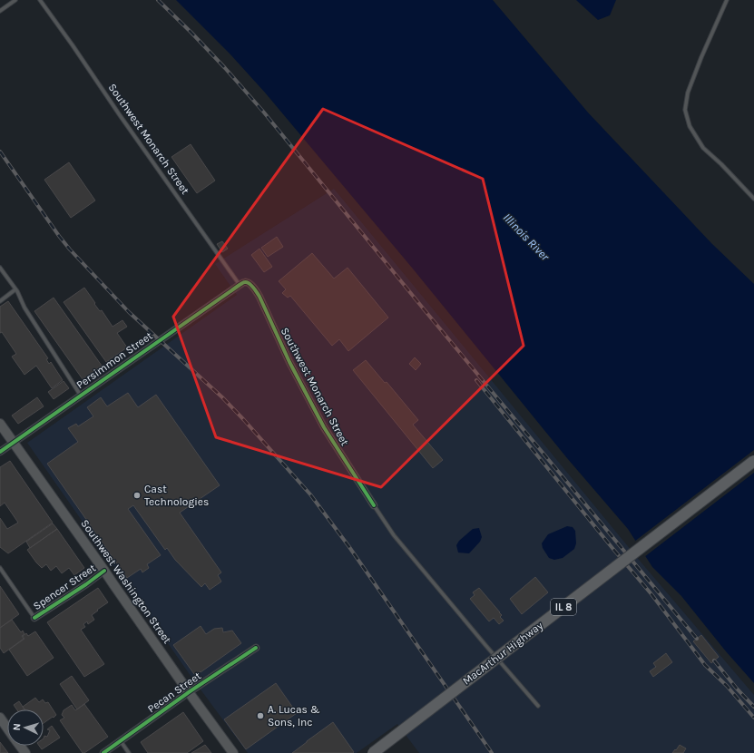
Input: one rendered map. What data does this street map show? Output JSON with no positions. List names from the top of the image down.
{
  "streets": {
    "main road": ["Southwest Washington Street", "IL 8", "MacArthur Highway"],
    "street": [
      "Southwest Monarch Street",
      "Persimmon Street",
      "Spencer Street",
      "Pecan Street"
    ]
  },
  "crossings": [
    ["Southwest Monarch Street", "Persimmon Street"],
    ["Persimmon Street", "Southwest Washington Street"],
    ["Southwest Washington Street", "Spencer Street"],
    ["Southwest Washington Street", "Pecan Street"]
  ],
  "water": ["Illinois River"],
  "places": ["Cast Technologies", "A. Lucas & Sons, Inc"],
  "north": "left"
}
